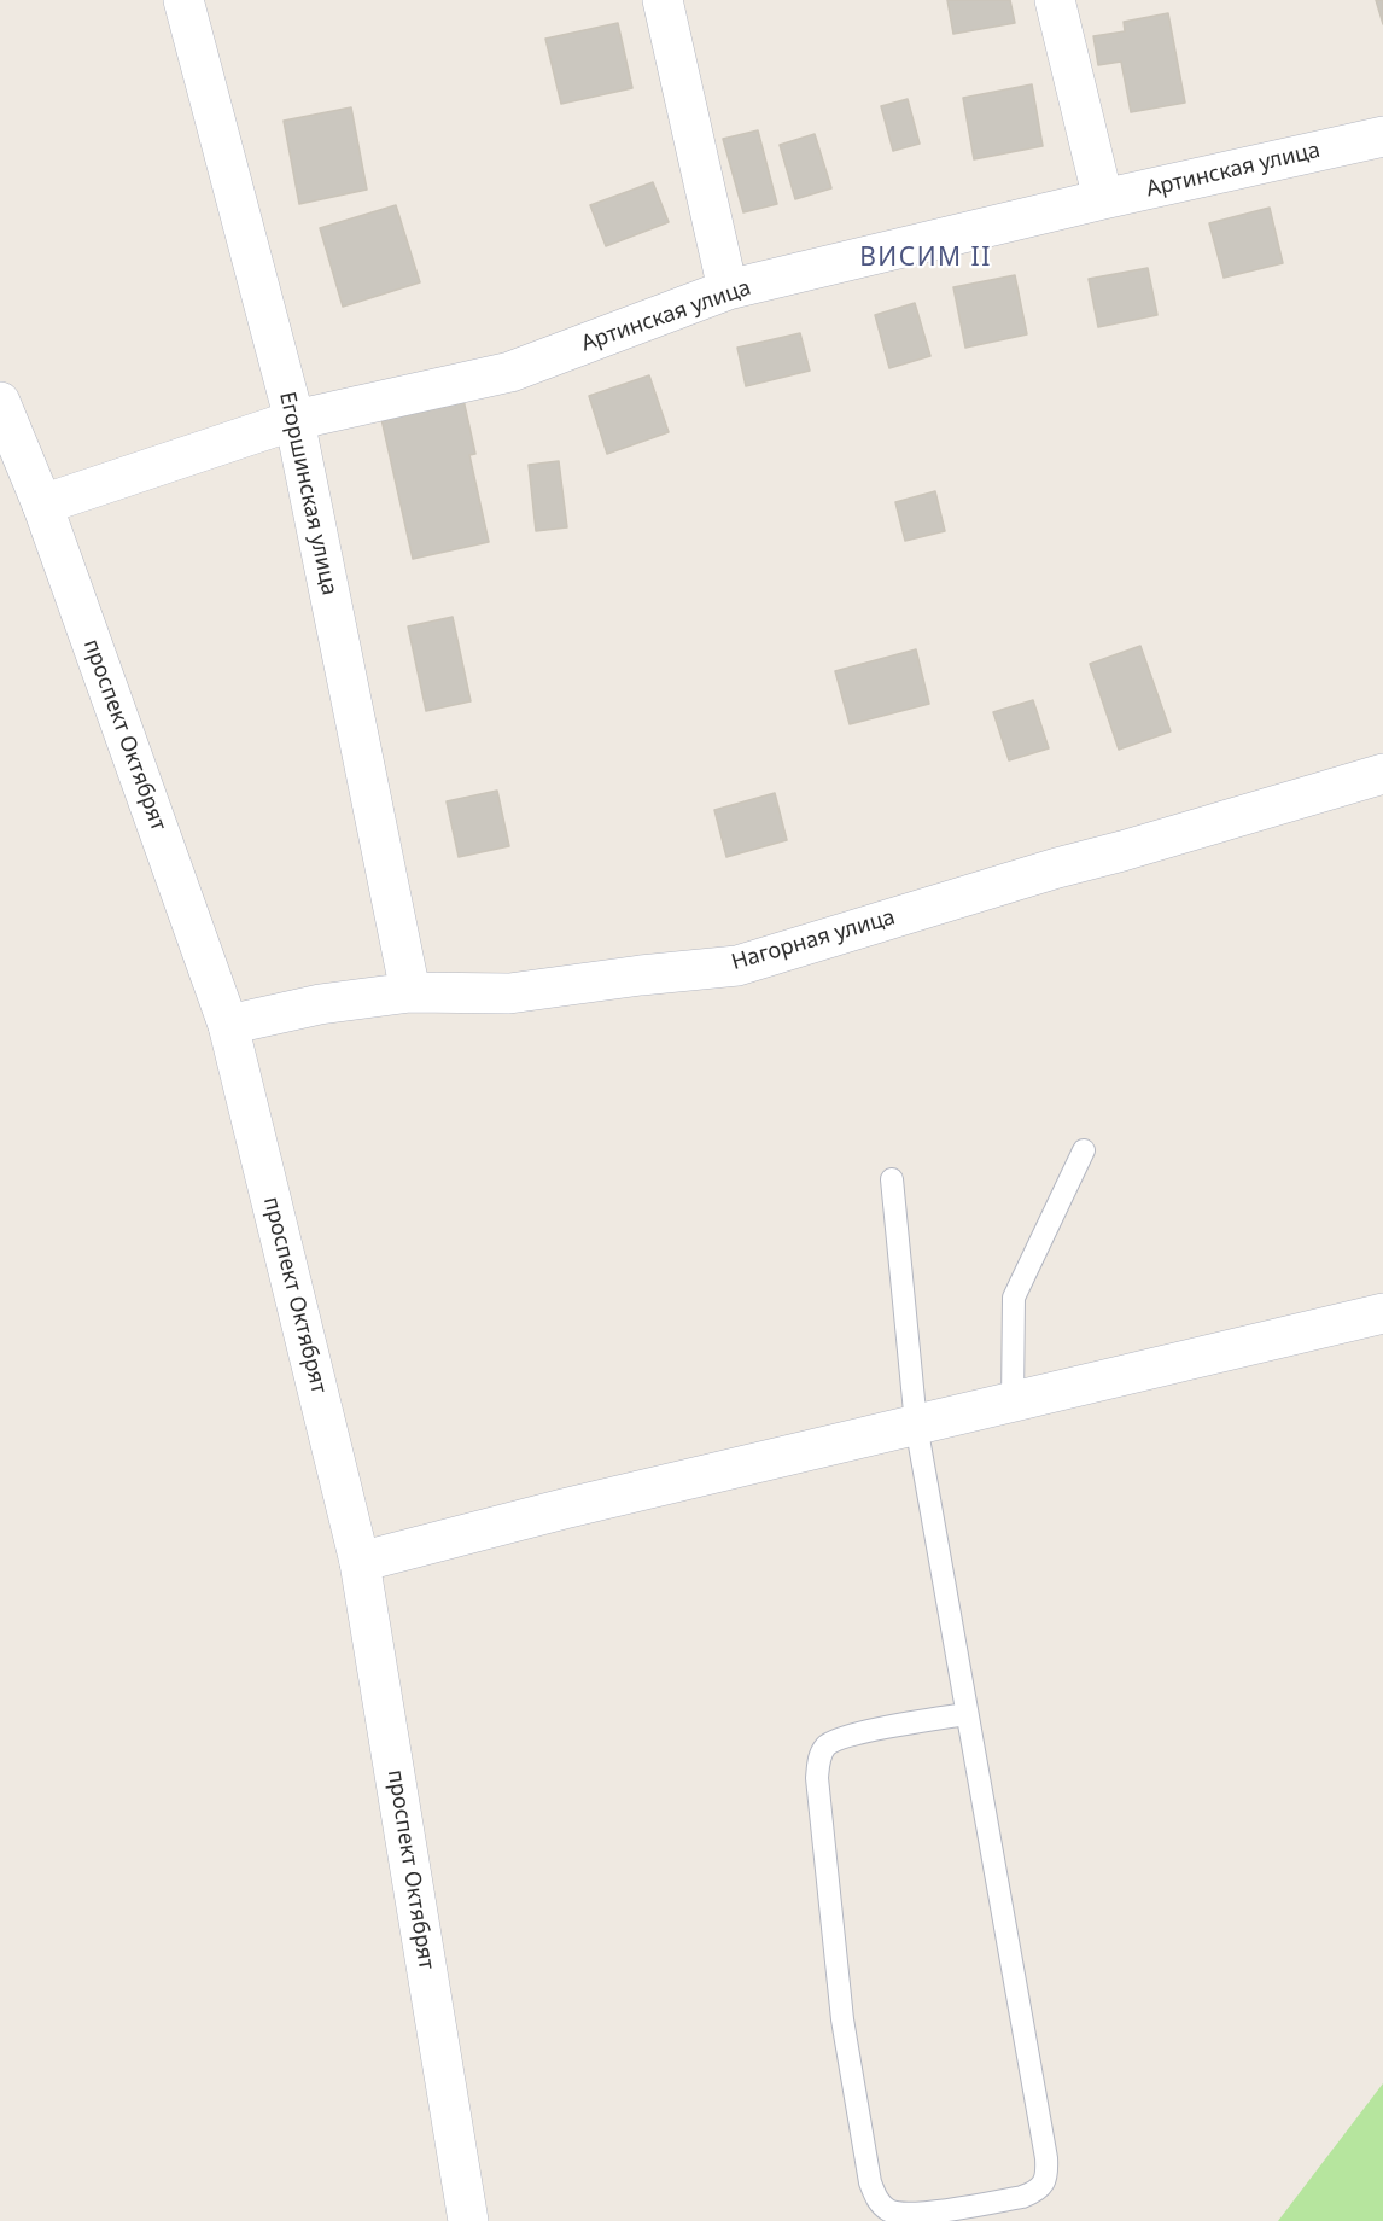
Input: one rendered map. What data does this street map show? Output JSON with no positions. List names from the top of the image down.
{
  "streets": {
    "street": [
      "Артинская улица",
      "Егоршинская улица",
      "проспект Октябрят",
      "Нагорная улица"
    ]
  },
  "crossings": [
    ["Артинская улица", "Егоршинская улица"],
    ["Артинская улица", "проспект Октябрят"],
    ["Егоршинская улица", "Нагорная улица"],
    ["проспект Октябрят", "Нагорная улица"]
  ],
  "districts": ["ВИСИМ II"]
}
